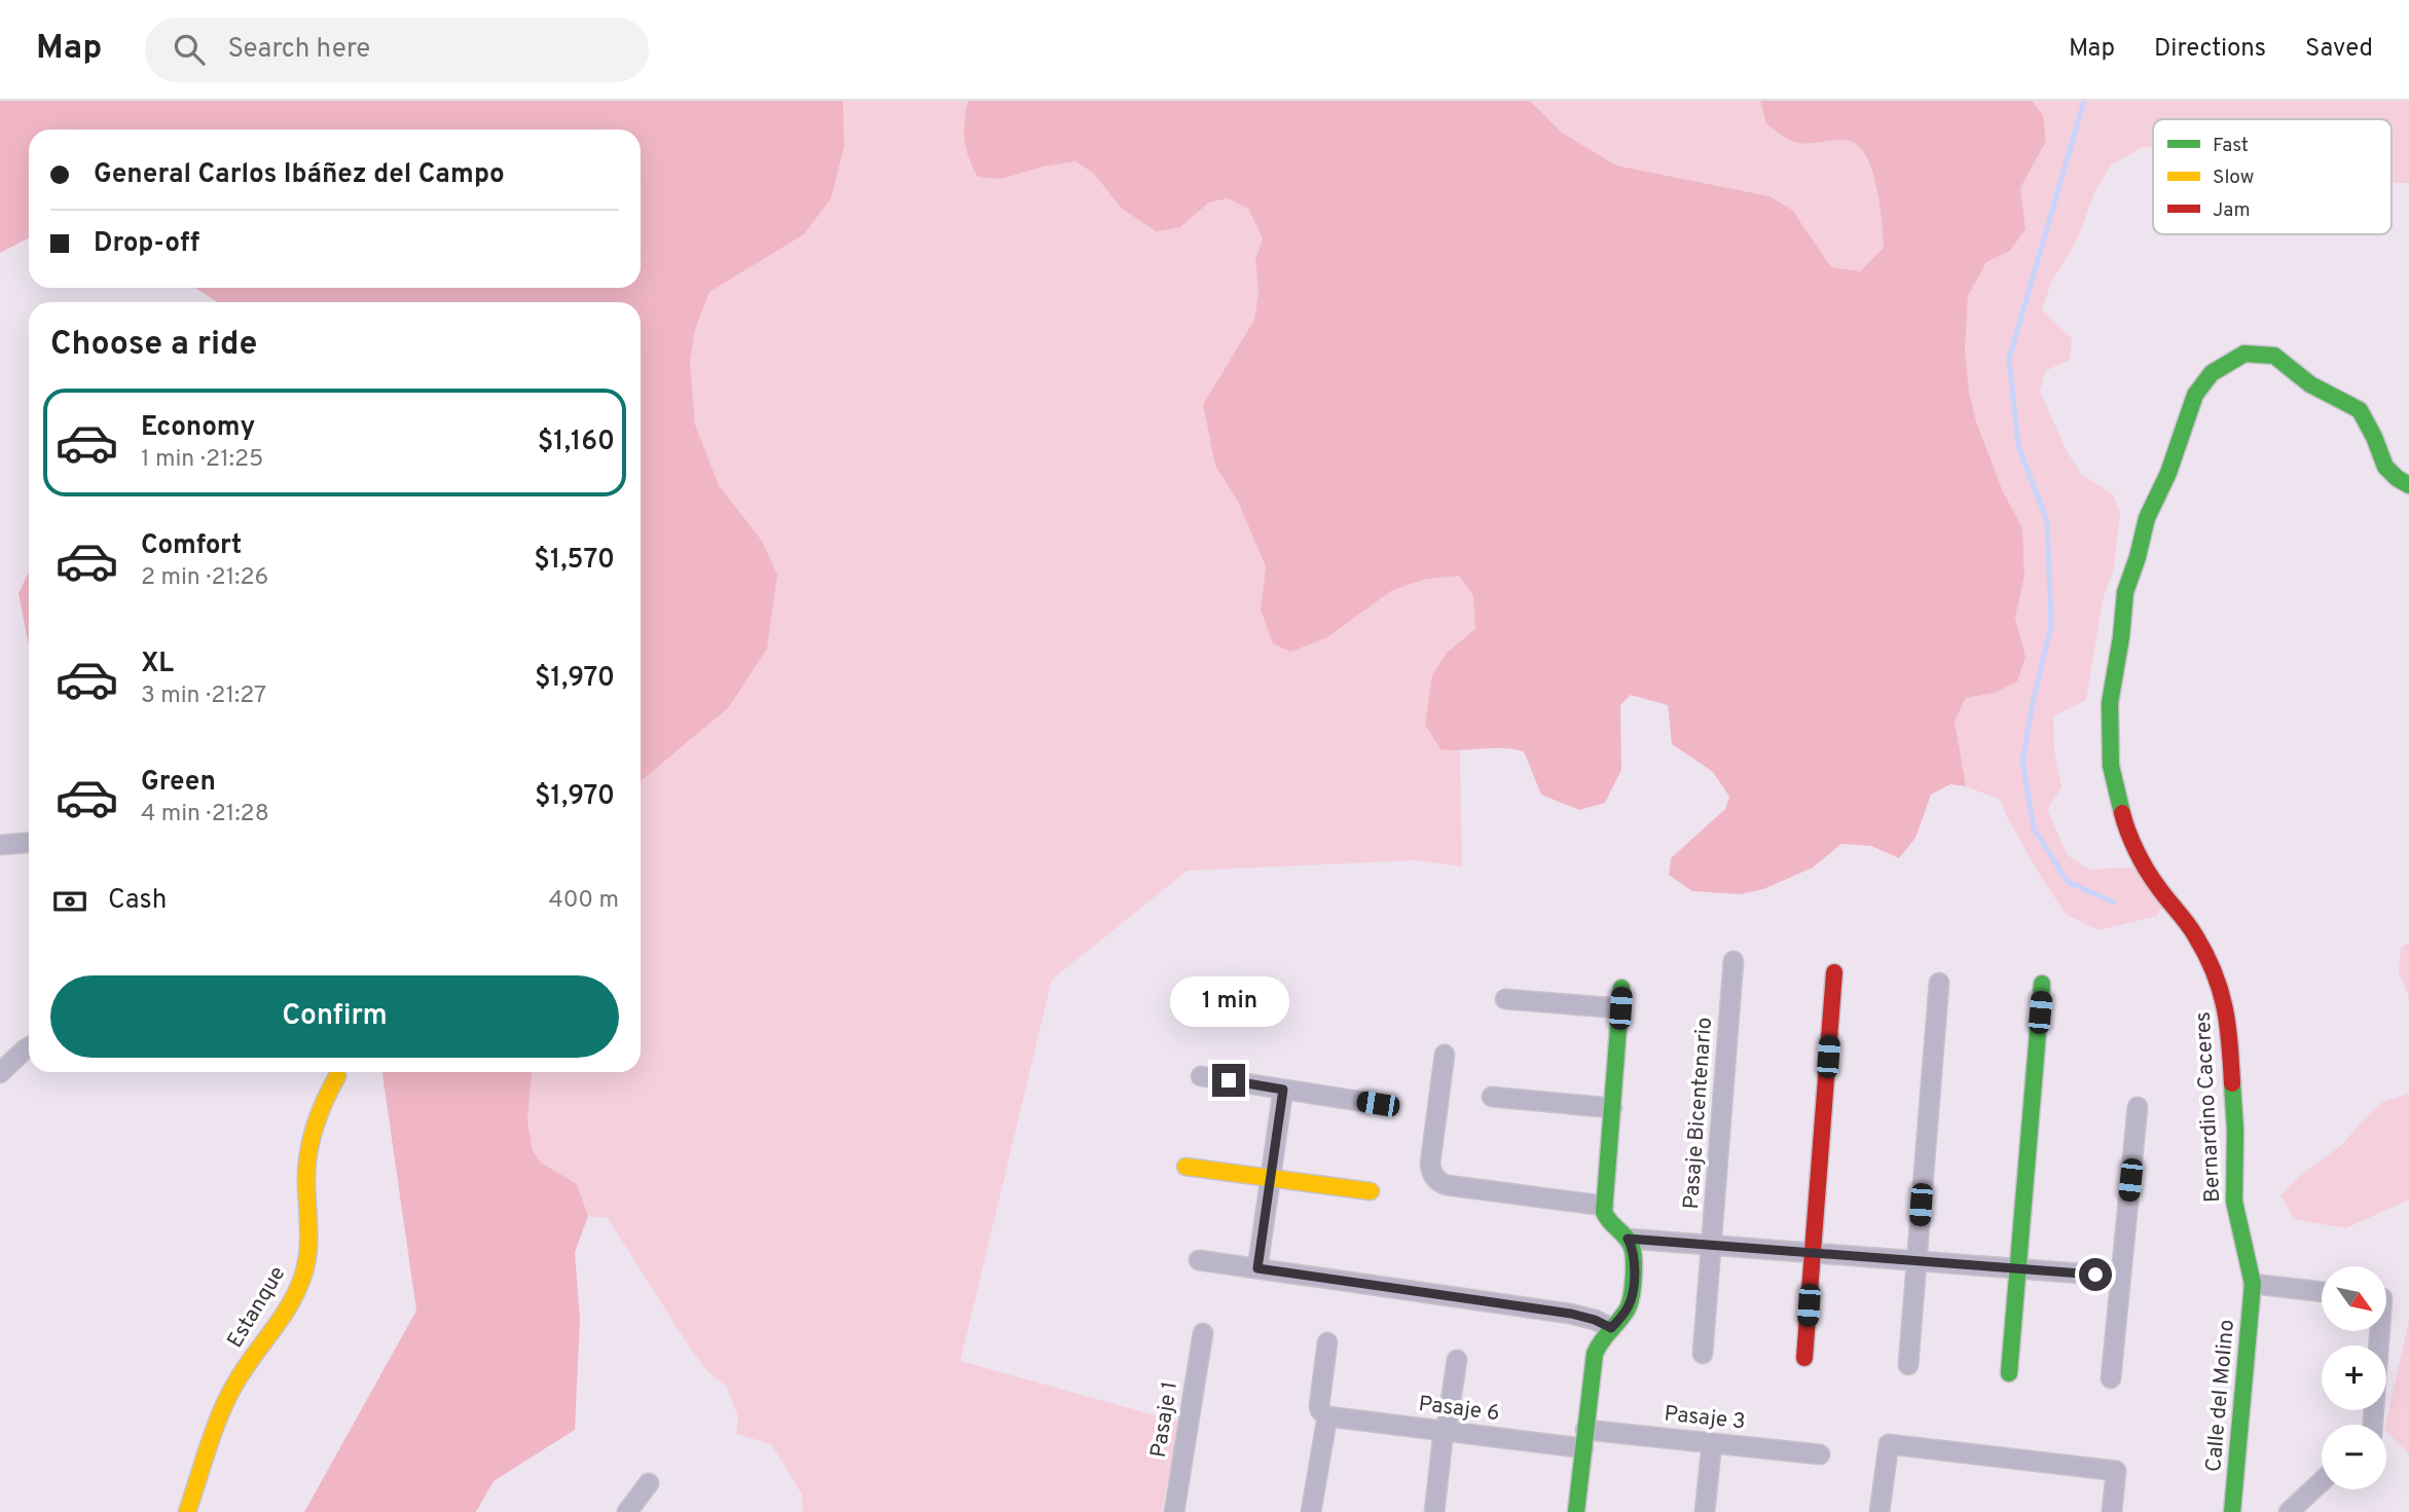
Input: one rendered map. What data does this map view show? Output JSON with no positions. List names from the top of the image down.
{
  "streets": {
    "street": [
      "Bernardino Caceres",
      "Pasaje Bicentenario",
      "Estanque",
      "Calle del Molino",
      "Pasaje 6",
      "Pasaje 3",
      "Pasaje 1"
    ]
  },
  "crossings": [
    ["Bernardino Caceres", "Calle del Molino"],
    ["Pasaje 6", "Pasaje 3"]
  ],
  "legend": ["Fast", "Slow", "Jam"],
  "north": "bottom right",
  "page": {
    "header": "Map",
    "search": "Search here",
    "nav": ["Map", "Directions", "Saved"],
    "banner": ["General Carlos Ibáñez del Campo", "Drop-off"],
    "heading": "Choose a ride",
    "list": [
      {
        "name": "Economy",
        "note": "1 min · 21:25",
        "value": "$1,160"
      },
      {
        "name": "Comfort",
        "note": "2 min · 21:26",
        "value": "$1,570"
      },
      {
        "name": "XL",
        "note": "3 min · 21:27",
        "value": "$1,970"
      },
      {
        "name": "Green",
        "note": "4 min · 21:28",
        "value": "$1,970"
      }
    ],
    "pay": ["Cash", "400 m"],
    "buttons": "Confirm",
    "bubble": "1 min",
    "map_buttons": ["+", "−"]
  }
}
